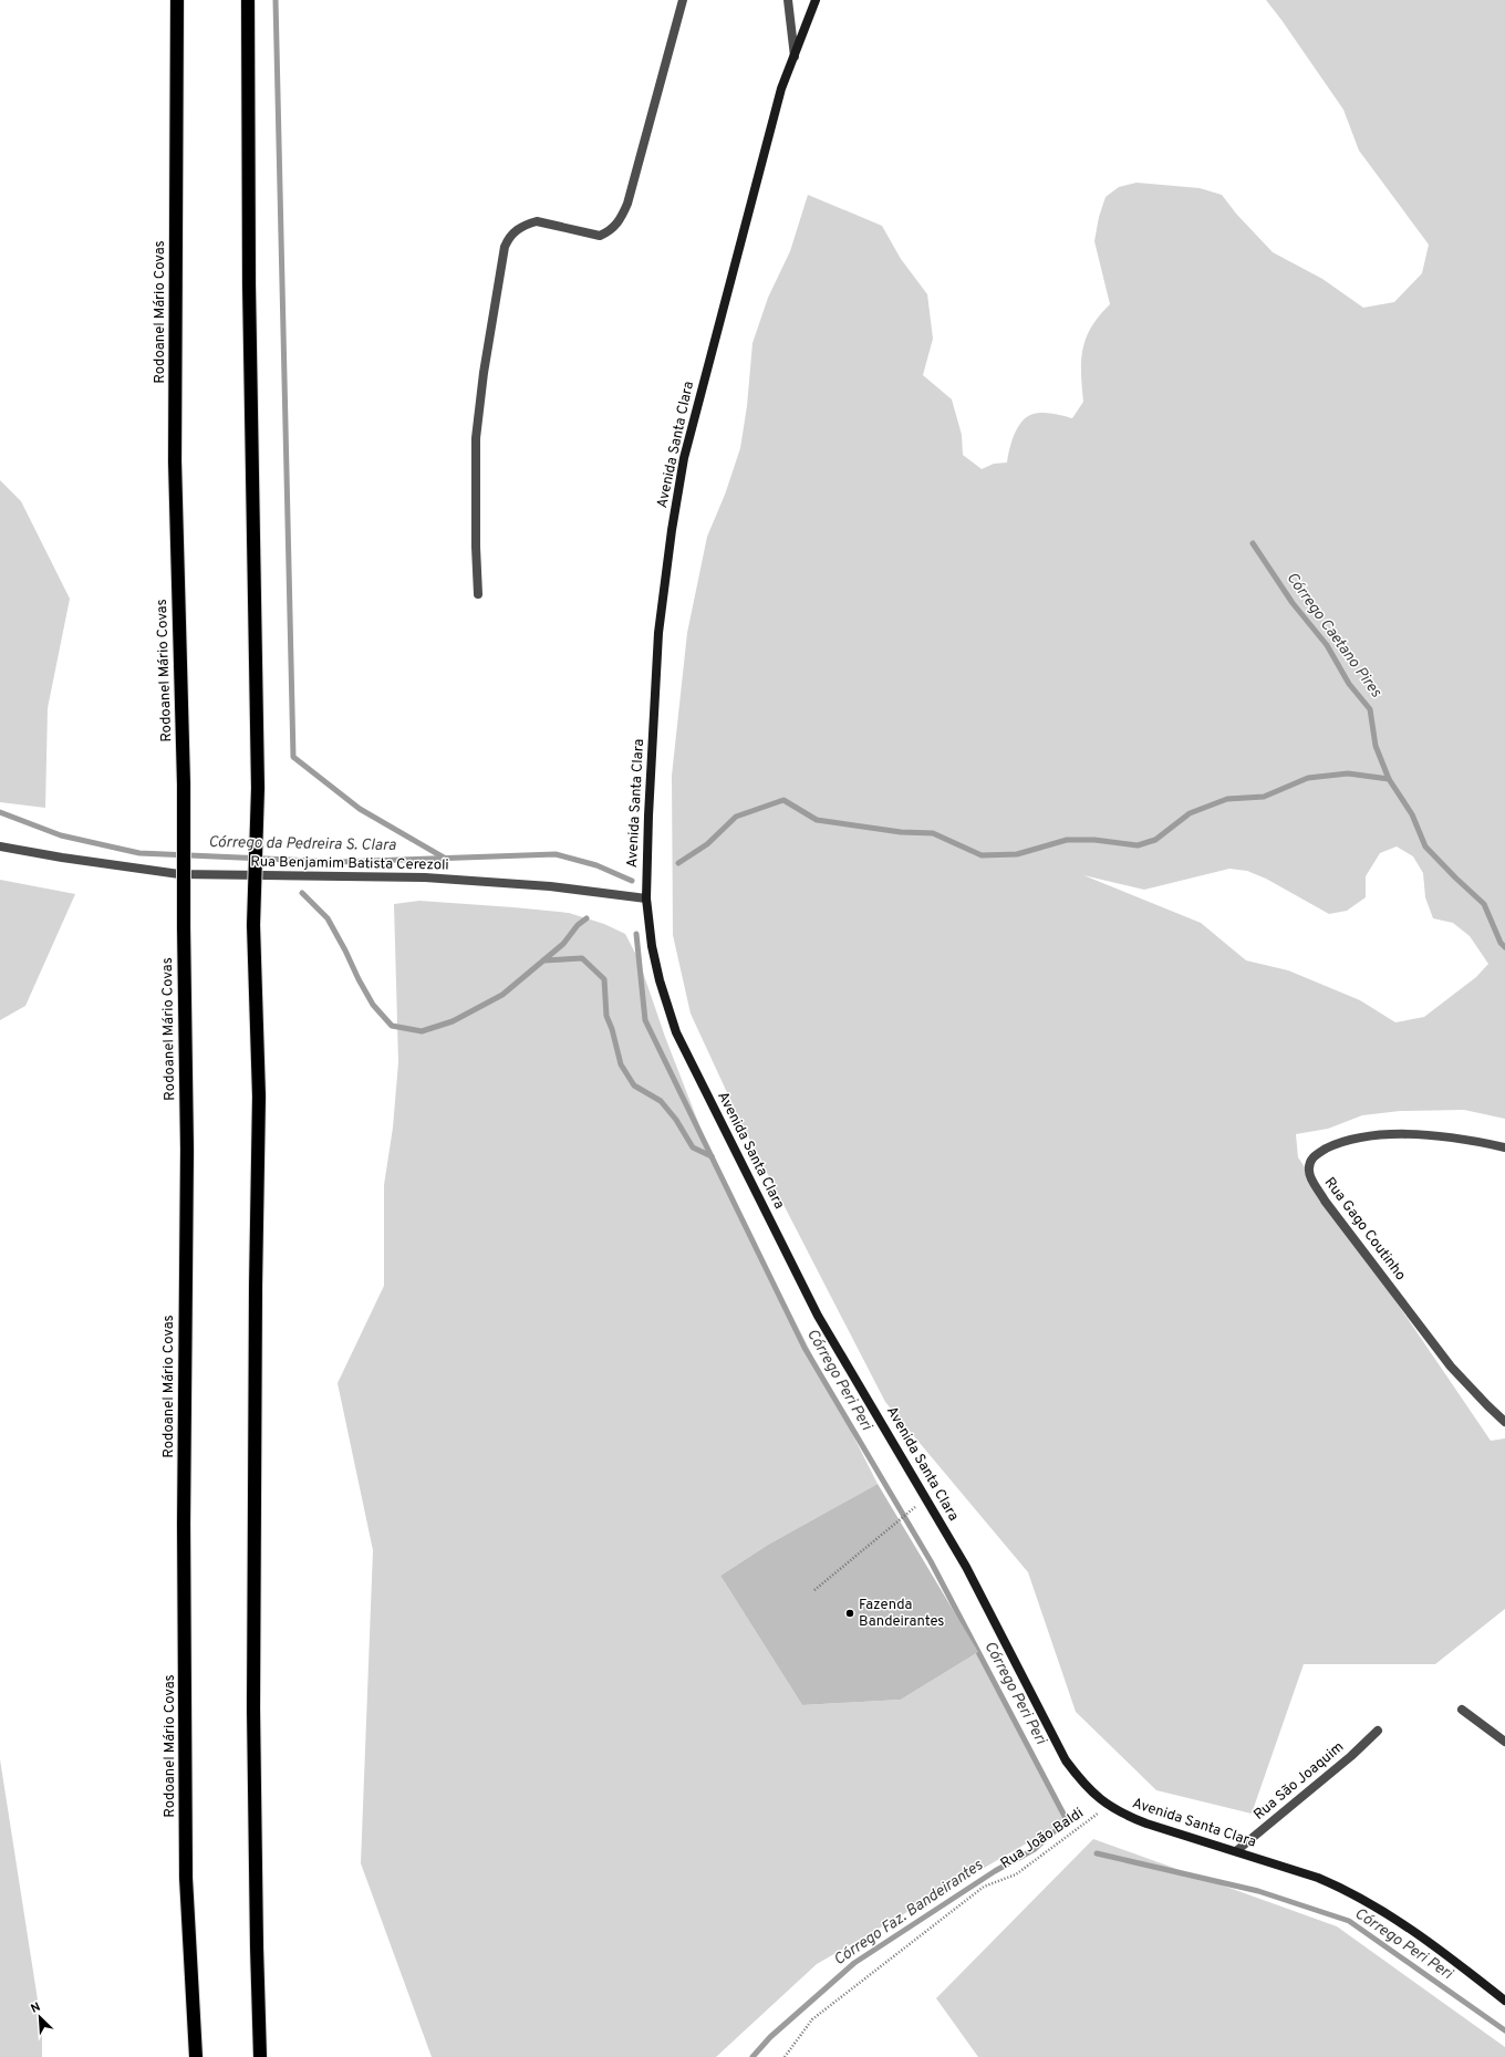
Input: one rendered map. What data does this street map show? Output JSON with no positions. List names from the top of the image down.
{
  "streets": {
    "highway": ["Rodoanel Mário Covas"],
    "street": [
      "Avenida Santa Clara",
      "Rua Benjamim Batista Cerezoli",
      "Rua Gago Coutinho",
      "Rua São Joaquim"
    ],
    "path": ["Rua João Baldi"]
  },
  "crossings": [
    ["Avenida Santa Clara", "Rua Benjamim Batista Cerezoli"],
    ["Avenida Santa Clara", "Rua São Joaquim"],
    ["Avenida Santa Clara", "Rua João Baldi"]
  ],
  "water": [
    "Córrego Caetano Pires",
    "Córrego da Pedreira S. Clara",
    "Córrego Peri Peri",
    "Córrego Faz. Bandeirantes"
  ],
  "places": ["Fazenda Bandeirantes"],
  "north": "top left"
}
